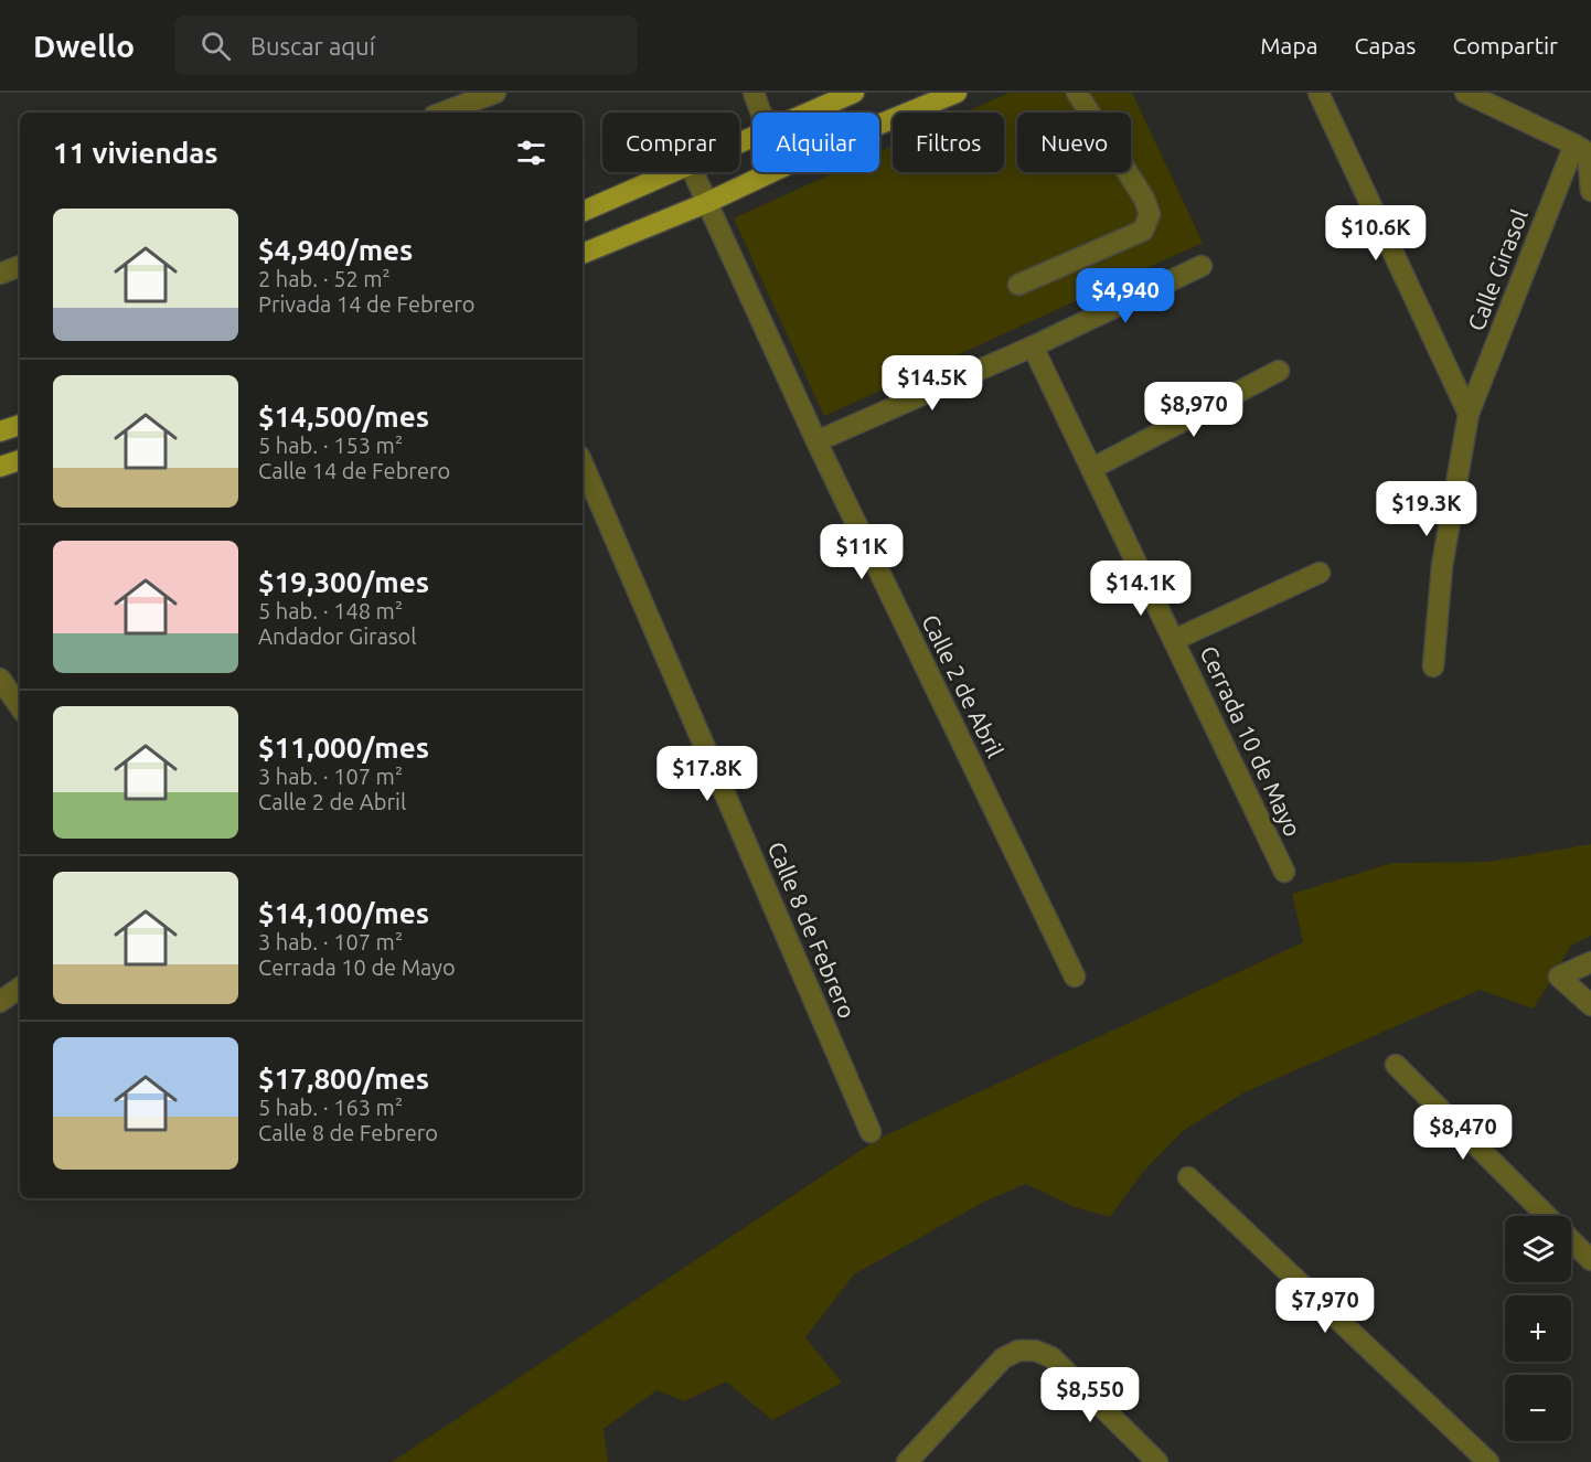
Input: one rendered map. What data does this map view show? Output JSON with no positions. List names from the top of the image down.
{
  "streets": {
    "street": [
      "Calle Girasol",
      "Calle 2 de Abril",
      "Cerrada 10 de Mayo",
      "Calle 8 de Febrero"
    ]
  },
  "page": {
    "header": "Dwello",
    "search": "Buscar aquí",
    "nav": ["Mapa", "Capas", "Compartir"],
    "chip": [
      "Comprar",
      "Alquilar",
      "Filtros",
      "Nuevo"
    ],
    "heading": "11 viviendas",
    "list": [
      {
        "name": "$4,940/mes",
        "note": "2 hab. · 52 m² · Privada 14 de Febrero"
      },
      {
        "name": "$14,500/mes",
        "note": "5 hab. · 153 m² · Calle 14 de Febrero"
      },
      {
        "name": "$19,300/mes",
        "note": "5 hab. · 148 m² · Andador Girasol"
      },
      {
        "name": "$11,000/mes",
        "note": "3 hab. · 107 m² · Calle 2 de Abril"
      },
      {
        "name": "$14,100/mes",
        "note": "3 hab. · 107 m² · Cerrada 10 de Mayo"
      },
      {
        "name": "$17,800/mes",
        "note": "5 hab. · 163 m² · Calle 8 de Febrero"
      }
    ],
    "price": [
      "$10.6K",
      "$4,940",
      "$14.5K",
      "$8,970",
      "$19.3K",
      "$11K",
      "$14.1K",
      "$17.8K",
      "$8,470",
      "$7,970",
      "$8,550"
    ],
    "map_buttons": ["+", "−"]
  }
}
